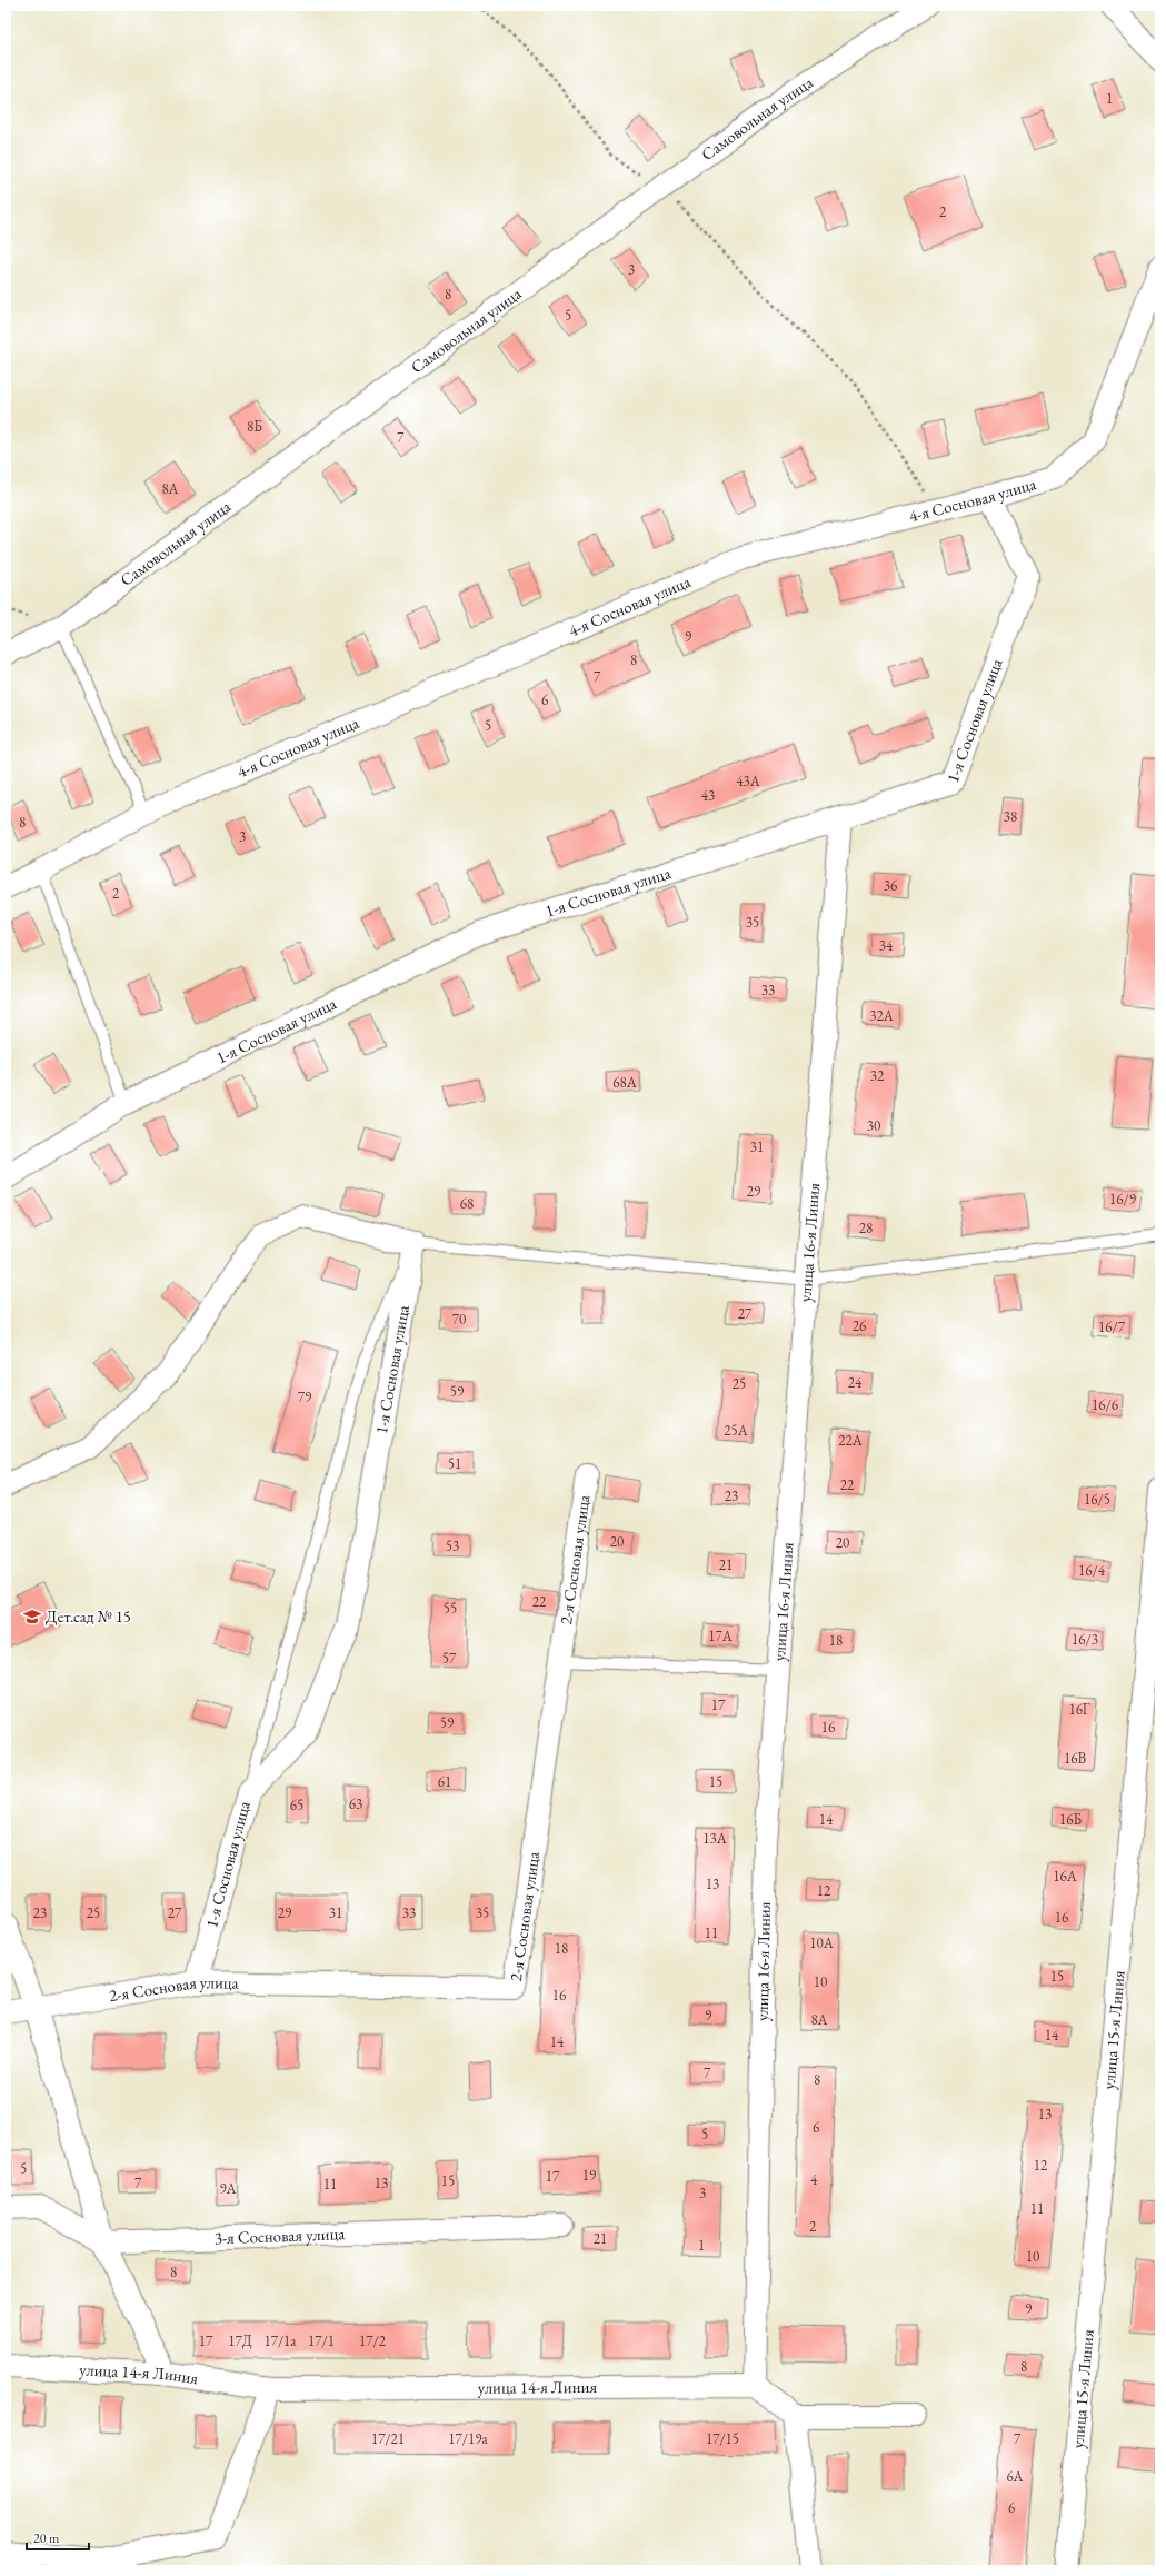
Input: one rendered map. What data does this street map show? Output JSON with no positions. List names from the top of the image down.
{
  "streets": {
    "street": [
      "Самовольная улица",
      "4-я Сосновая улица",
      "1-я Сосновая улица",
      "улица 16-я Линия",
      "2-я Сосновая улица",
      "улица 15-я Линия",
      "3-я Сосновая улица",
      "улица 14-я Линия"
    ]
  },
  "crossings": [
    ["4-я Сосновая улица", "1-я Сосновая улица"],
    ["1-я Сосновая улица", "улица 16-я Линия"],
    ["1-я Сосновая улица", "2-я Сосновая улица"],
    ["улица 16-я Линия", "улица 14-я Линия"]
  ],
  "places": {
    "school or university": ["Дет.сад № 15"]
  },
  "house_numbers": [
    "1",
    "2",
    "3",
    "8",
    "5",
    "8Б",
    "7",
    "8А",
    "9",
    "8",
    "7",
    "6",
    "5",
    "43А",
    "43",
    "38",
    "8",
    "3",
    "36",
    "2",
    "35",
    "34",
    "33",
    "32А",
    "32",
    "68А",
    "30",
    "31",
    "29",
    "16/9",
    "68",
    "28",
    "27",
    "70",
    "26",
    "16/7",
    "24",
    "25",
    "59",
    "79",
    "16/6",
    "25А",
    "22А",
    "51",
    "22",
    "23",
    "16/5",
    "20",
    "20",
    "53",
    "21",
    "16/4",
    "22",
    "55",
    "17А",
    "16/3",
    "18",
    "57",
    "17",
    "16Г",
    "59",
    "16",
    "16В",
    "61",
    "15",
    "63",
    "65",
    "14",
    "16Б",
    "13А",
    "16А",
    "13",
    "12",
    "23",
    "25",
    "27",
    "29",
    "31",
    "33",
    "35",
    "16",
    "11",
    "10А",
    "18",
    "15",
    "10",
    "16",
    "9",
    "8А",
    "14",
    "14",
    "7",
    "8",
    "13",
    "6",
    "5",
    "12",
    "5",
    "19",
    "17",
    "4",
    "15",
    "7",
    "13",
    "11",
    "9А",
    "3",
    "11",
    "2",
    "21",
    "1",
    "10",
    "8",
    "9",
    "17",
    "17Д",
    "17/1а",
    "17/1",
    "17/2",
    "8",
    "17/21",
    "17/19а",
    "17/15",
    "7",
    "6А",
    "6"
  ],
  "scale_bar": "20 m"
}
